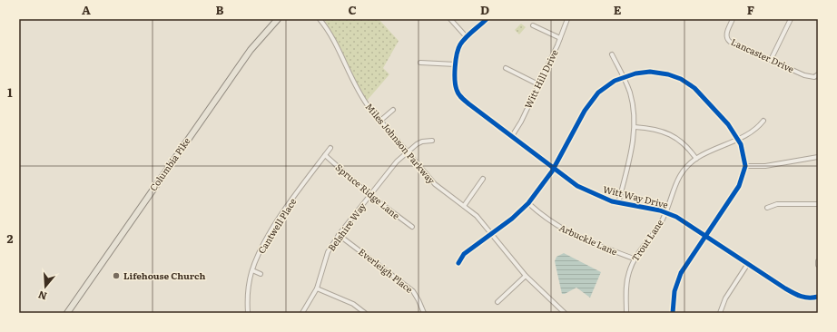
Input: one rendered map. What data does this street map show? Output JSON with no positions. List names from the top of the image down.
{
  "streets": {
    "main road": ["Columbia Pike"],
    "street": [
      "Lancaster Drive",
      "Witt Hill Drive",
      "Miles Johnson Parkway",
      "Spruce Ridge Lane",
      "Witt Way Drive",
      "Cantwell Place",
      "Belshire Way",
      "Arbuckle Lane",
      "Trout Lane",
      "Everleigh Place"
    ]
  },
  "crossings": [
    ["Witt Hill Drive", "Witt Way Drive"],
    ["Miles Johnson Parkway", "Belshire Way"],
    ["Spruce Ridge Lane", "Cantwell Place"],
    ["Spruce Ridge Lane", "Belshire Way"],
    ["Witt Way Drive", "Trout Lane"],
    ["Belshire Way", "Everleigh Place"],
    ["Arbuckle Lane", "Trout Lane"]
  ],
  "places": ["Lifehouse Church"],
  "north": "bottom",
  "grid": {
    "columns": [
      "A",
      "B",
      "C",
      "D",
      "E",
      "F"
    ],
    "rows": ["1", "2"]
  }
}
